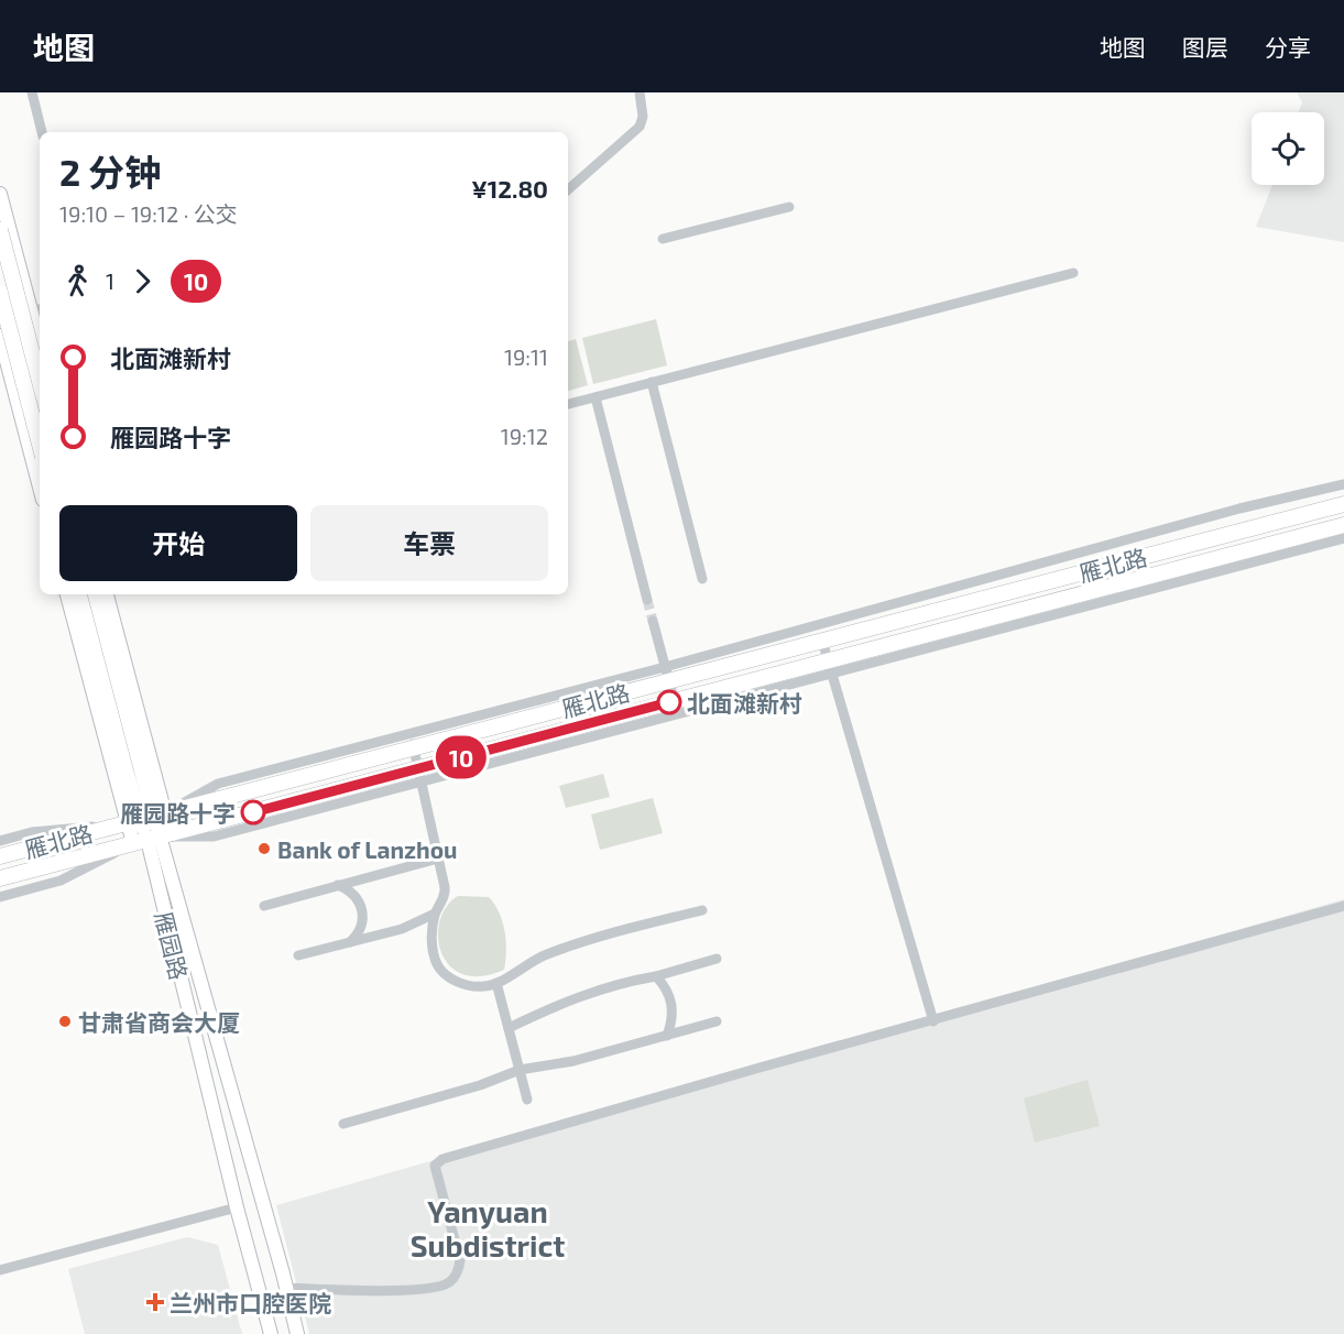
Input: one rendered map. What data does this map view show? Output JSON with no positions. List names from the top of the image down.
{
  "streets": {
    "main road": ["雁北路", "雁园路"]
  },
  "crossings": [
    ["雁北路", "雁园路"]
  ],
  "districts": ["Yanyuan Subdistrict"],
  "places": {
    "other": [
      "北面滩新村",
      "雁园路十字",
      "Bank of Lanzhou",
      "甘肃省商会大厦"
    ],
    "health": ["兰州市口腔医院"]
  },
  "lines": ["bus line 10"],
  "page": {
    "header": "地图",
    "nav": ["地图", "图层", "分享"],
    "on_map": "10",
    "heading": ["2 分钟", "19:10 – 19:12 · 公交", "¥12.80"],
    "legs": ["1", "10"],
    "list": [
      {
        "name": "北面滩新村",
        "value": "19:11"
      },
      {
        "name": "雁园路十字",
        "value": "19:12"
      }
    ],
    "buttons": ["开始", "车票"]
  }
}
